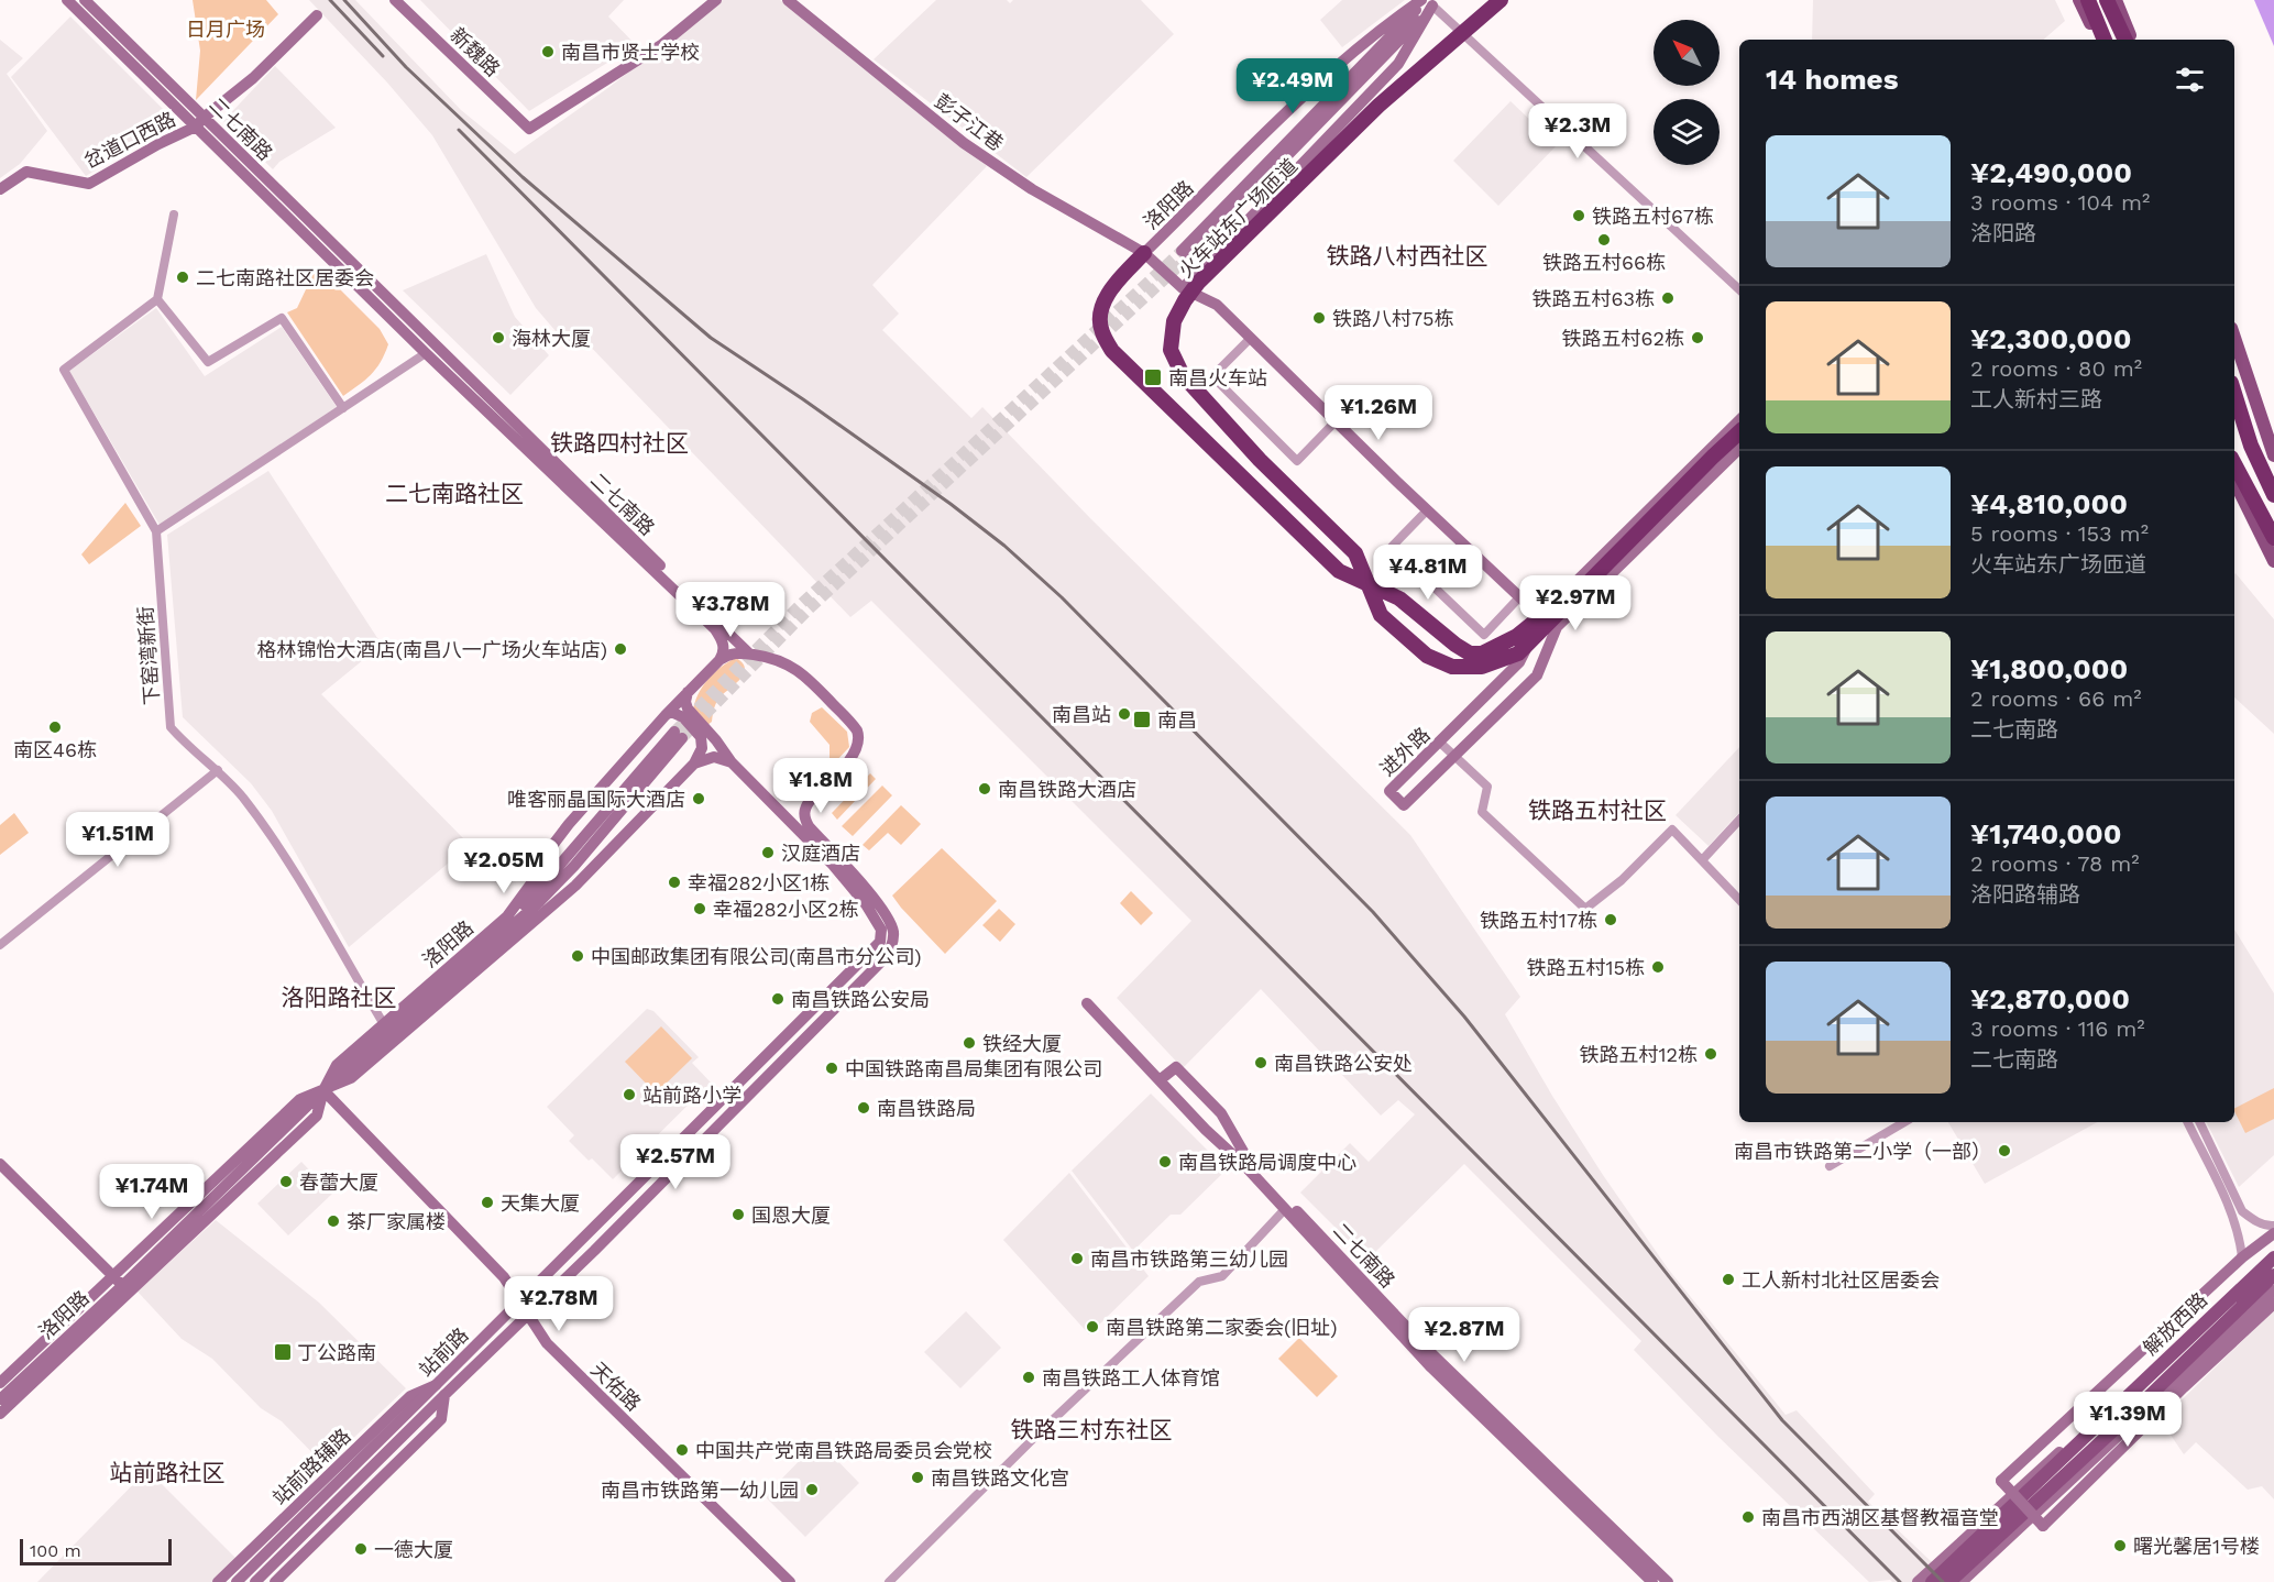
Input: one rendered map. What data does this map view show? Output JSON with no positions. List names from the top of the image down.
{
  "streets": {
    "highway": ["火车站东广场匝道"],
    "main road": [
      "新魏路",
      "彭子江巷",
      "二七南路",
      "岔道口西路",
      "洛阳路",
      "进外路",
      "解放西路",
      "站前路",
      "天佑路",
      "站前路辅路"
    ],
    "street": ["下窑湾新街"]
  },
  "crossings": [
    ["彭子江巷", "洛阳路"],
    ["二七南路", "岔道口西路"],
    ["洛阳路", "下窑湾新街"],
    ["洛阳路", "进外路"],
    ["洛阳路", "天佑路"],
    ["站前路", "天佑路"],
    ["站前路", "站前路辅路"]
  ],
  "districts": [
    "铁路八村西社区",
    "铁路四村社区",
    "二七南路社区",
    "铁路五村社区",
    "洛阳路社区",
    "铁路三村东社区",
    "站前路社区"
  ],
  "parks": ["日月广场"],
  "places": {
    "other": [
      "南昌市贤士学校",
      "铁路五村67栋",
      "铁路五村66栋",
      "二七南路社区居委会",
      "铁路五村63栋",
      "铁路八村75栋",
      "海林大厦",
      "铁路五村62栋",
      "格林锦怡大酒店(南昌八一广场火车站店)",
      "南昌站",
      "南区46栋",
      "南昌铁路大酒店",
      "唯客丽晶国际大酒店",
      "汉庭酒店",
      "幸福282小区1栋",
      "幸福282小区2栋",
      "铁路五村17栋",
      "中国邮政集团有限公司(南昌市分公司)",
      "铁路五村15栋",
      "南昌铁路公安局",
      "铁经大厦",
      "铁路五村12栋",
      "南昌铁路公安处",
      "中国铁路南昌局集团有限公司",
      "站前路小学",
      "南昌铁路局",
      "南昌市铁路第二小学（一部）",
      "南昌铁路局调度中心",
      "春蕾大厦",
      "天集大厦",
      "国恩大厦",
      "茶厂家属楼",
      "南昌市铁路第三幼儿园",
      "工人新村北社区居委会",
      "南昌铁路第二家委会(旧址)",
      "南昌铁路工人体育馆",
      "中国共产党南昌铁路局委员会党校",
      "南昌铁路文化宫",
      "南昌市铁路第一幼儿园",
      "南昌市西湖区基督教福音堂",
      "曙光馨居1号楼",
      "一德大厦"
    ],
    "transit": ["南昌火车站", "南昌", "丁公路南"]
  },
  "scale_bar": "100 m",
  "north": "top left",
  "page": {
    "heading": "14 homes",
    "price": [
      "¥2.49M",
      "¥2.3M",
      "¥1.26M",
      "¥4.81M",
      "¥2.97M",
      "¥3.78M",
      "¥1.8M",
      "¥1.51M",
      "¥2.05M",
      "¥2.57M",
      "¥1.74M",
      "¥2.78M",
      "¥2.87M",
      "¥1.39M"
    ],
    "list": [
      {
        "name": "¥2,490,000",
        "note": "3 rooms · 104 m² · 洛阳路"
      },
      {
        "name": "¥2,300,000",
        "note": "2 rooms · 80 m² · 工人新村三路"
      },
      {
        "name": "¥4,810,000",
        "note": "5 rooms · 153 m² · 火车站东广场匝道"
      },
      {
        "name": "¥1,800,000",
        "note": "2 rooms · 66 m² · 二七南路"
      },
      {
        "name": "¥1,740,000",
        "note": "2 rooms · 78 m² · 洛阳路辅路"
      },
      {
        "name": "¥2,870,000",
        "note": "3 rooms · 116 m² · 二七南路"
      }
    ],
    "scale": "100 m"
  }
}
